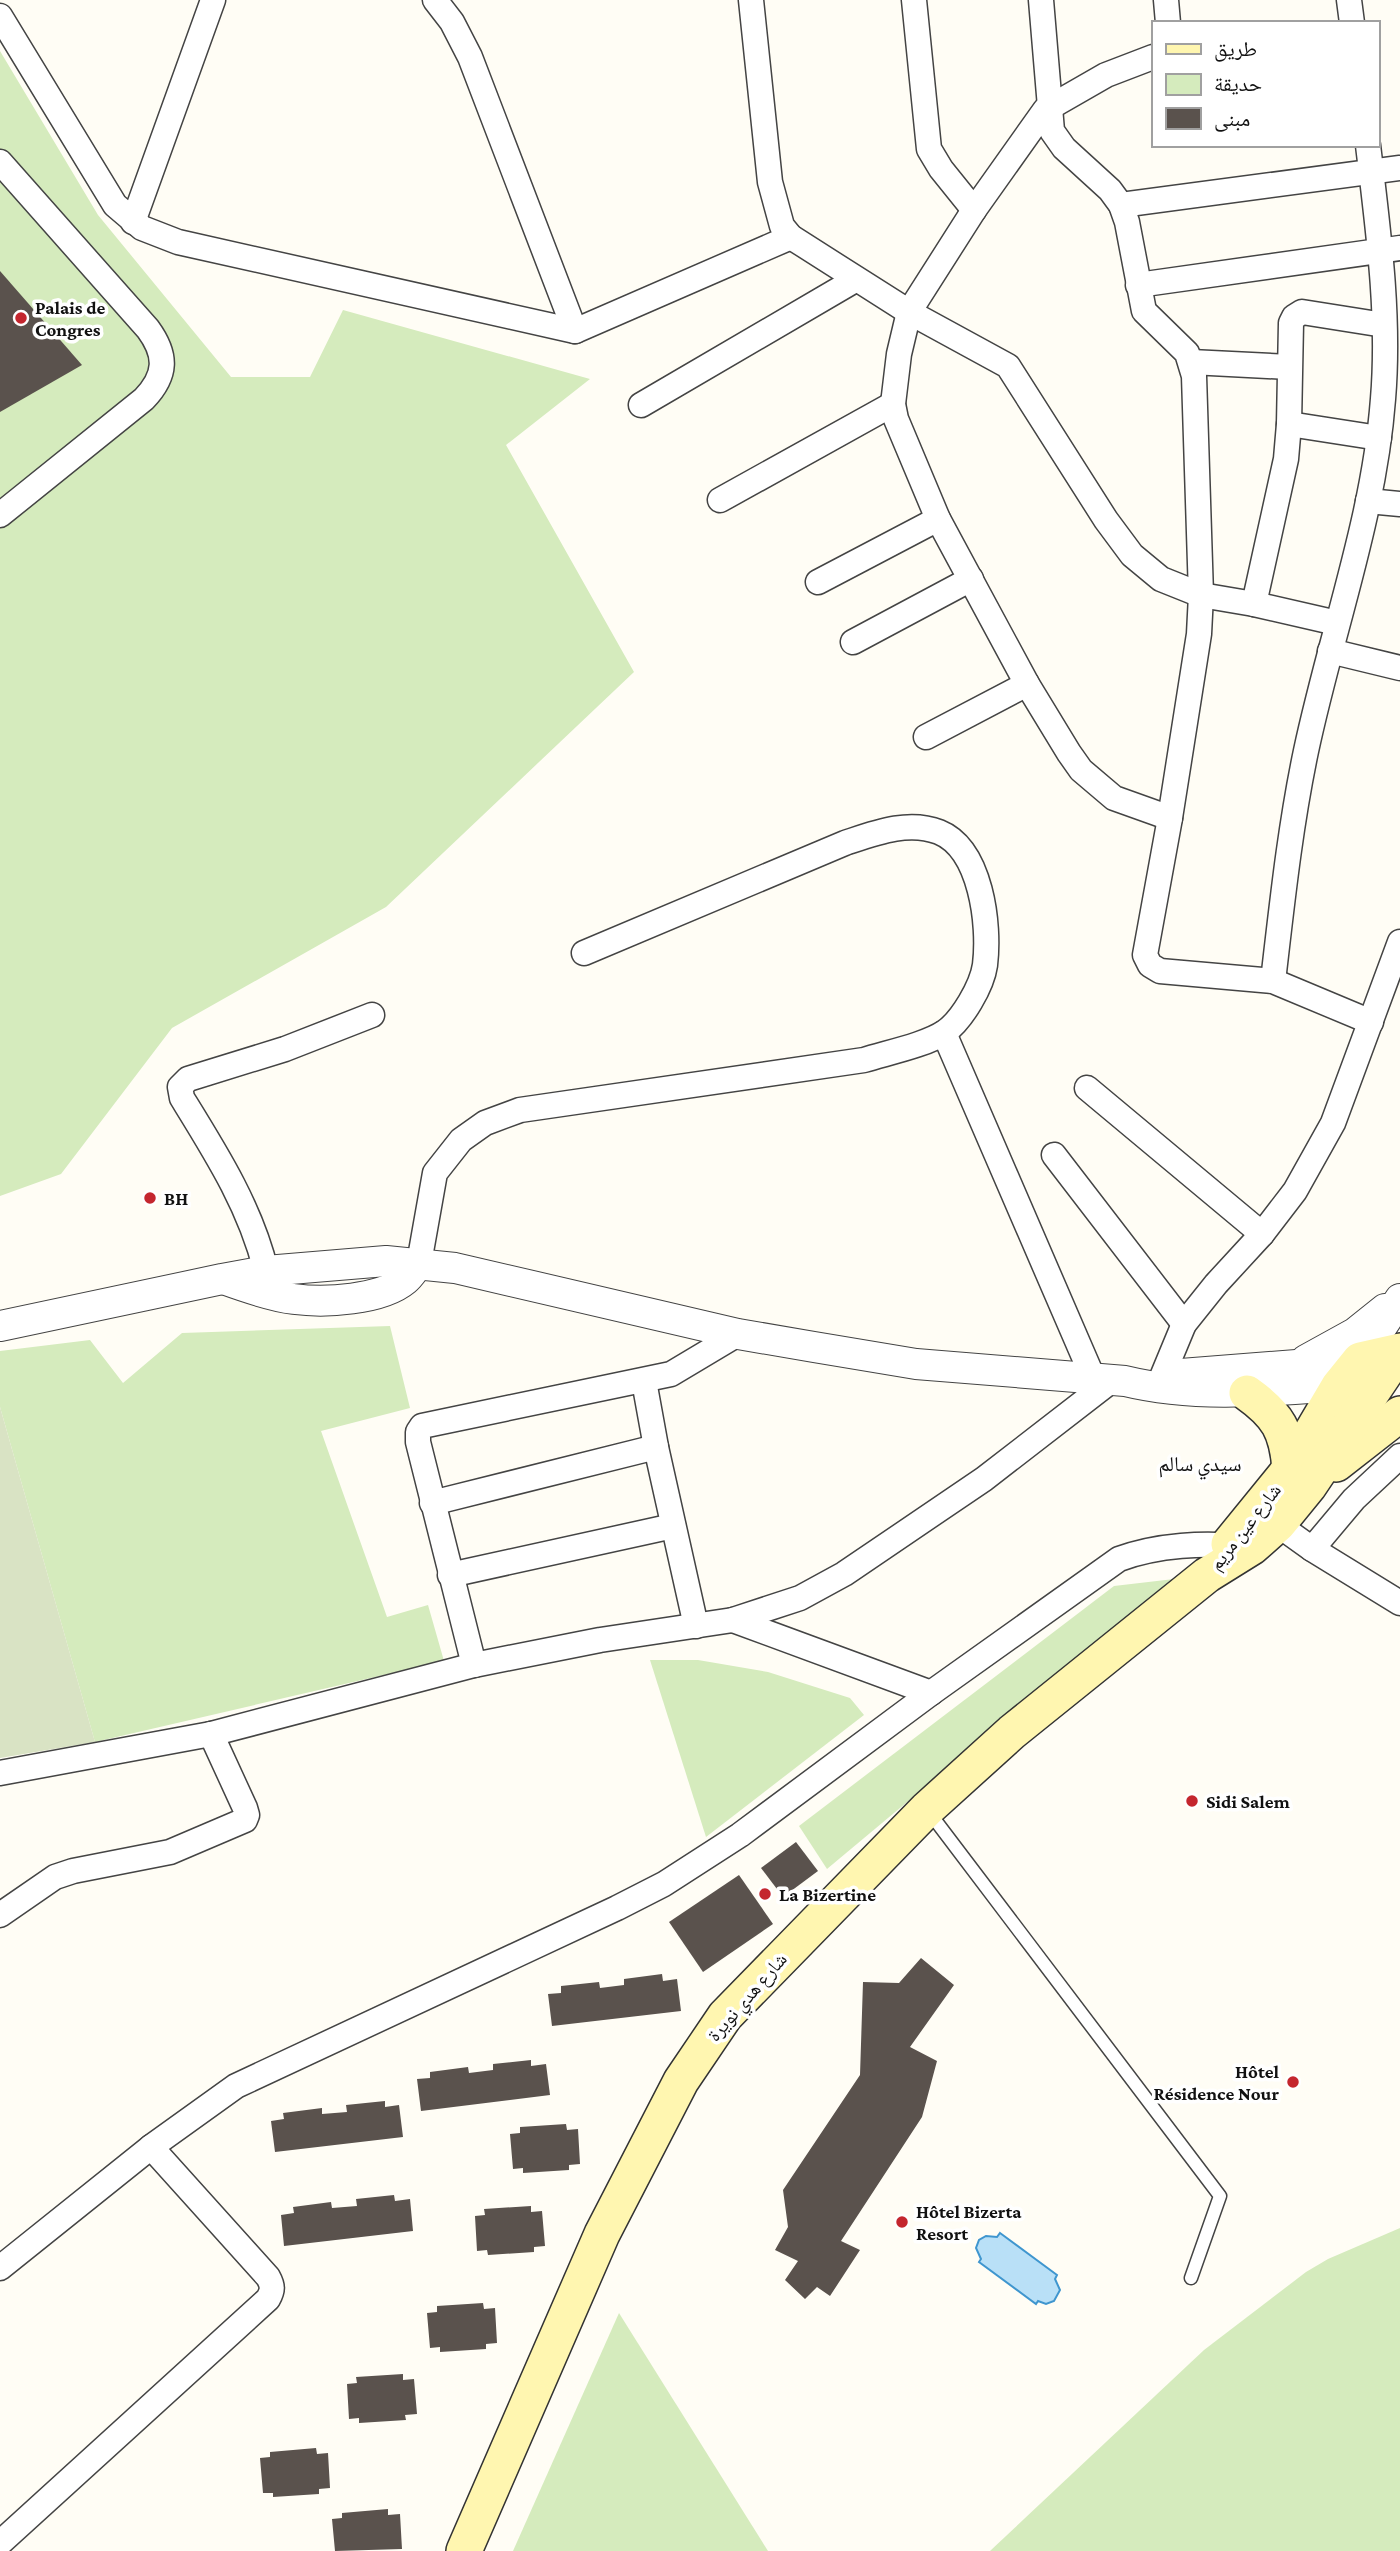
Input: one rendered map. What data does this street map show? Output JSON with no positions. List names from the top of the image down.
{
  "streets": {
    "main road": ["شارع عين مريم", "شارع هدي نويرة"]
  },
  "crossings": [
    ["شارع عين مريم", "شارع هدي نويرة"]
  ],
  "districts": ["سيدي سالم"],
  "places": [
    "Palais de Congres",
    "BH",
    "Sidi Salem",
    "La Bizertine",
    "Hôtel Résidence Nour",
    "Hôtel Bizerta Resort"
  ],
  "legend": ["طريق", "حديقة", "مبنى"]
}
